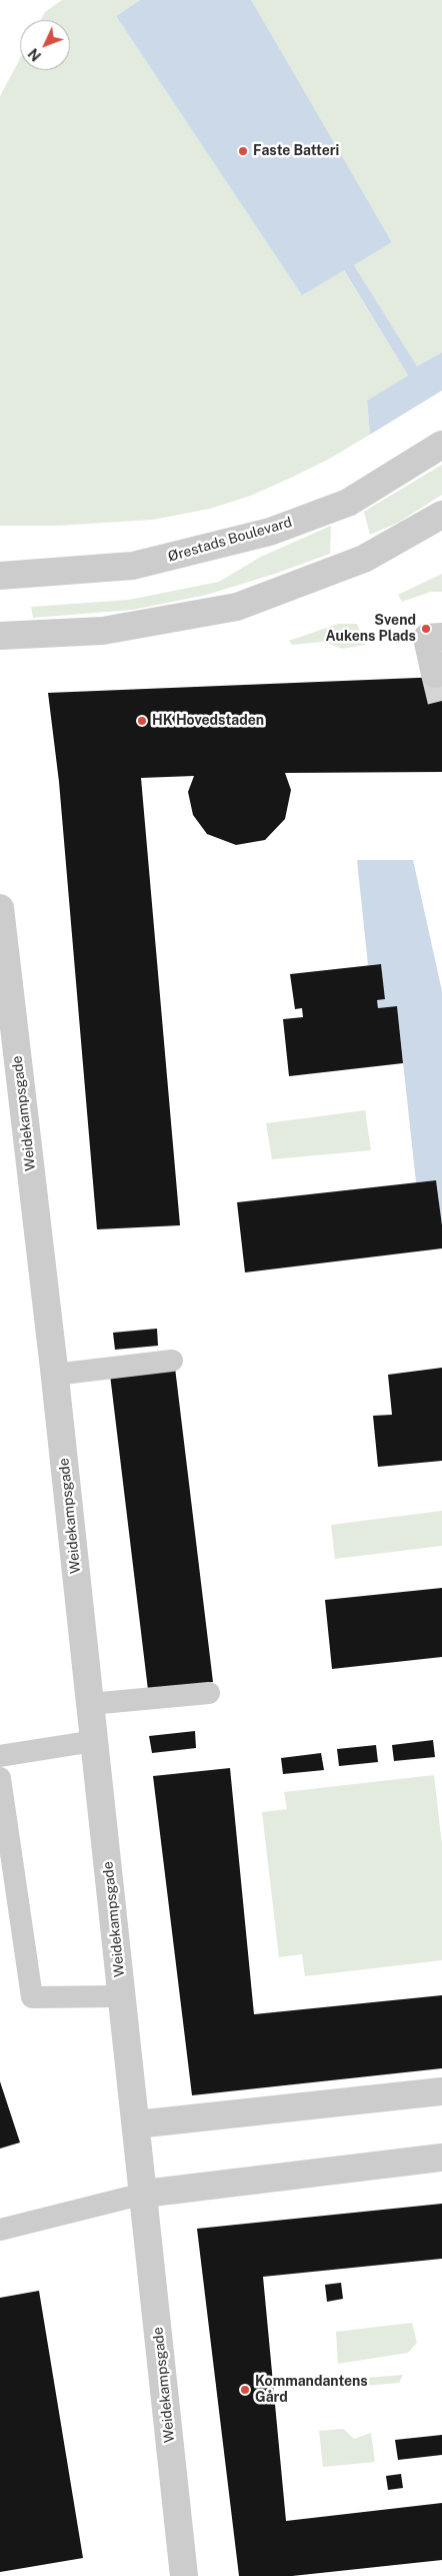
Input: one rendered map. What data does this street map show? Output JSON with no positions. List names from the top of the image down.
{
  "streets": {
    "street": ["Ørestads Boulevard", "Weidekampsgade"]
  },
  "places": [
    "Faste Batteri",
    "Svend Aukens Plads",
    "HK Hovedstaden",
    "Kommandantens Gård"
  ],
  "north": "bottom left"
}
